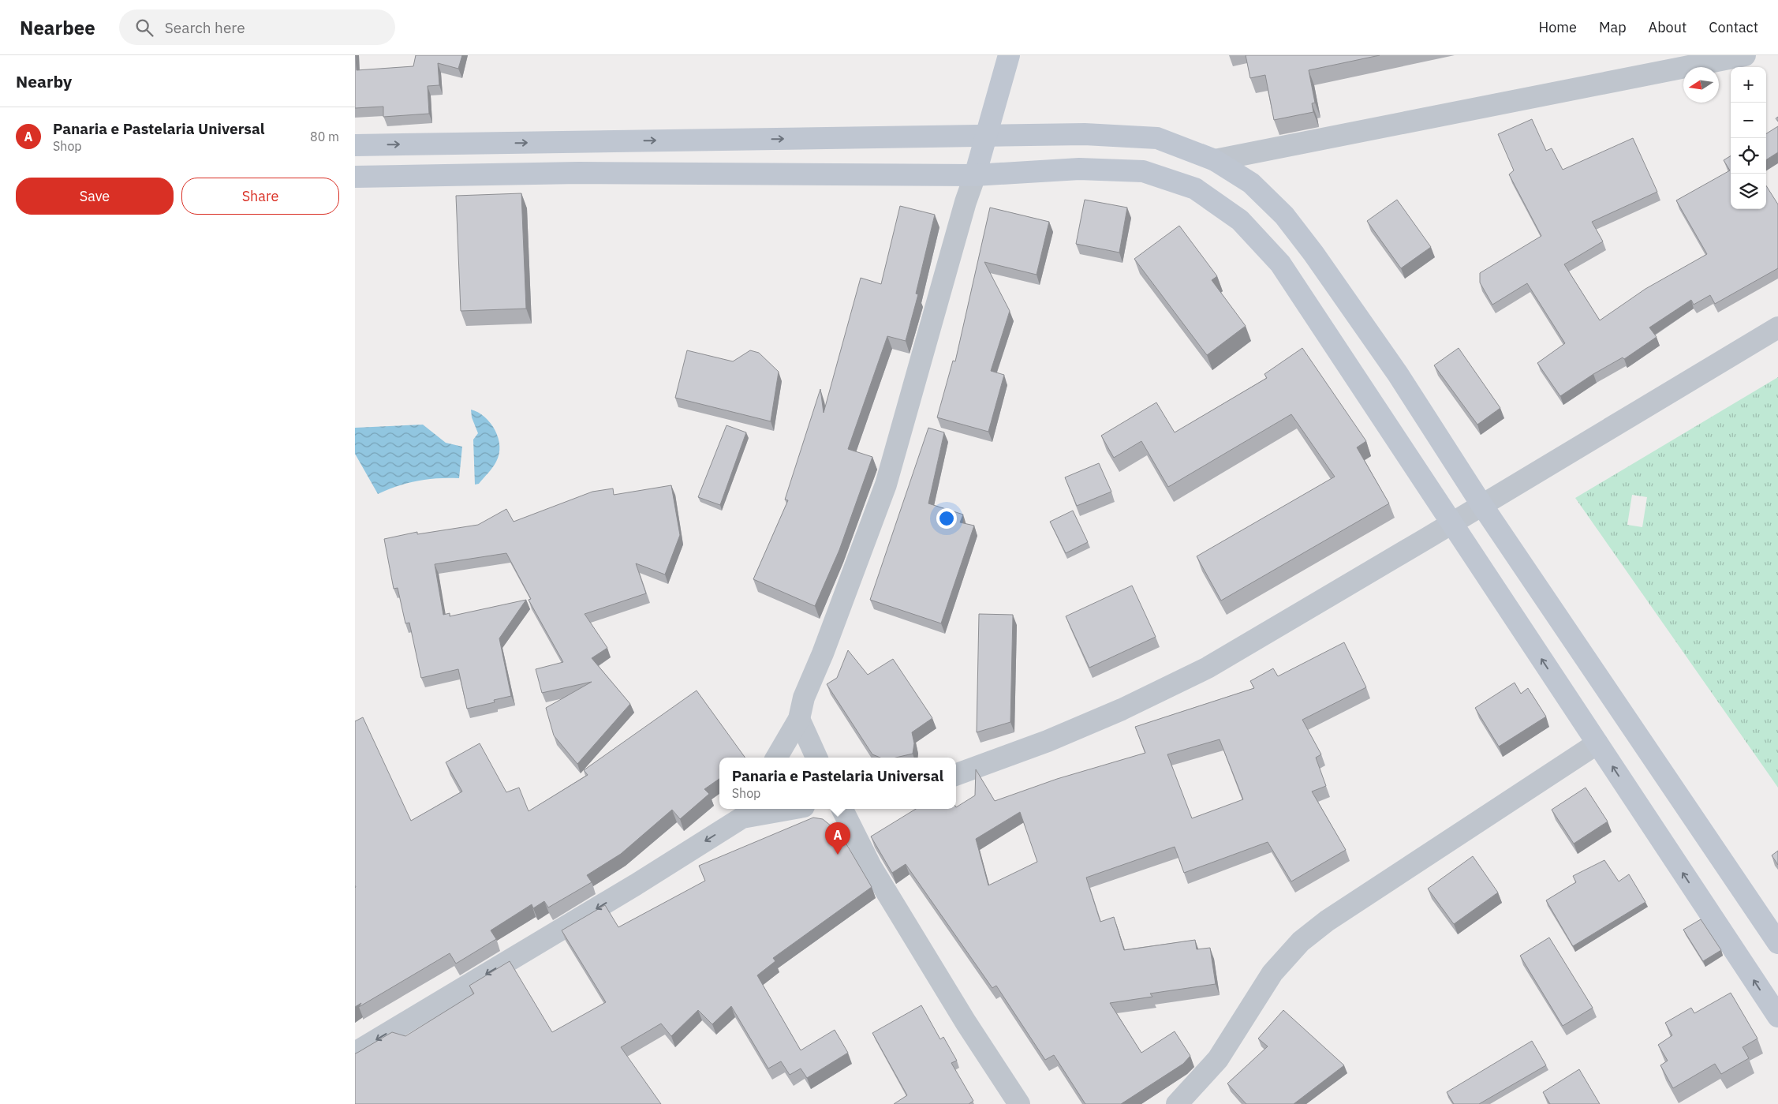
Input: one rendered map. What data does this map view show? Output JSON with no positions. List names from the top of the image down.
{
  "north": "left",
  "page": {
    "header": "Nearbee",
    "search": "Search here",
    "nav": [
      "Home",
      "Map",
      "About",
      "Contact"
    ],
    "heading": "Nearby",
    "map_buttons": ["+", "−"],
    "list": [
      {
        "mark": "A",
        "name": "Panaria e Pastelaria Universal",
        "note": "Shop",
        "value": "80 m"
      }
    ],
    "buttons": ["Save", "Share"],
    "popup": ["Panaria e Pastelaria Universal", "Shop"],
    "pins": "A"
  }
}
